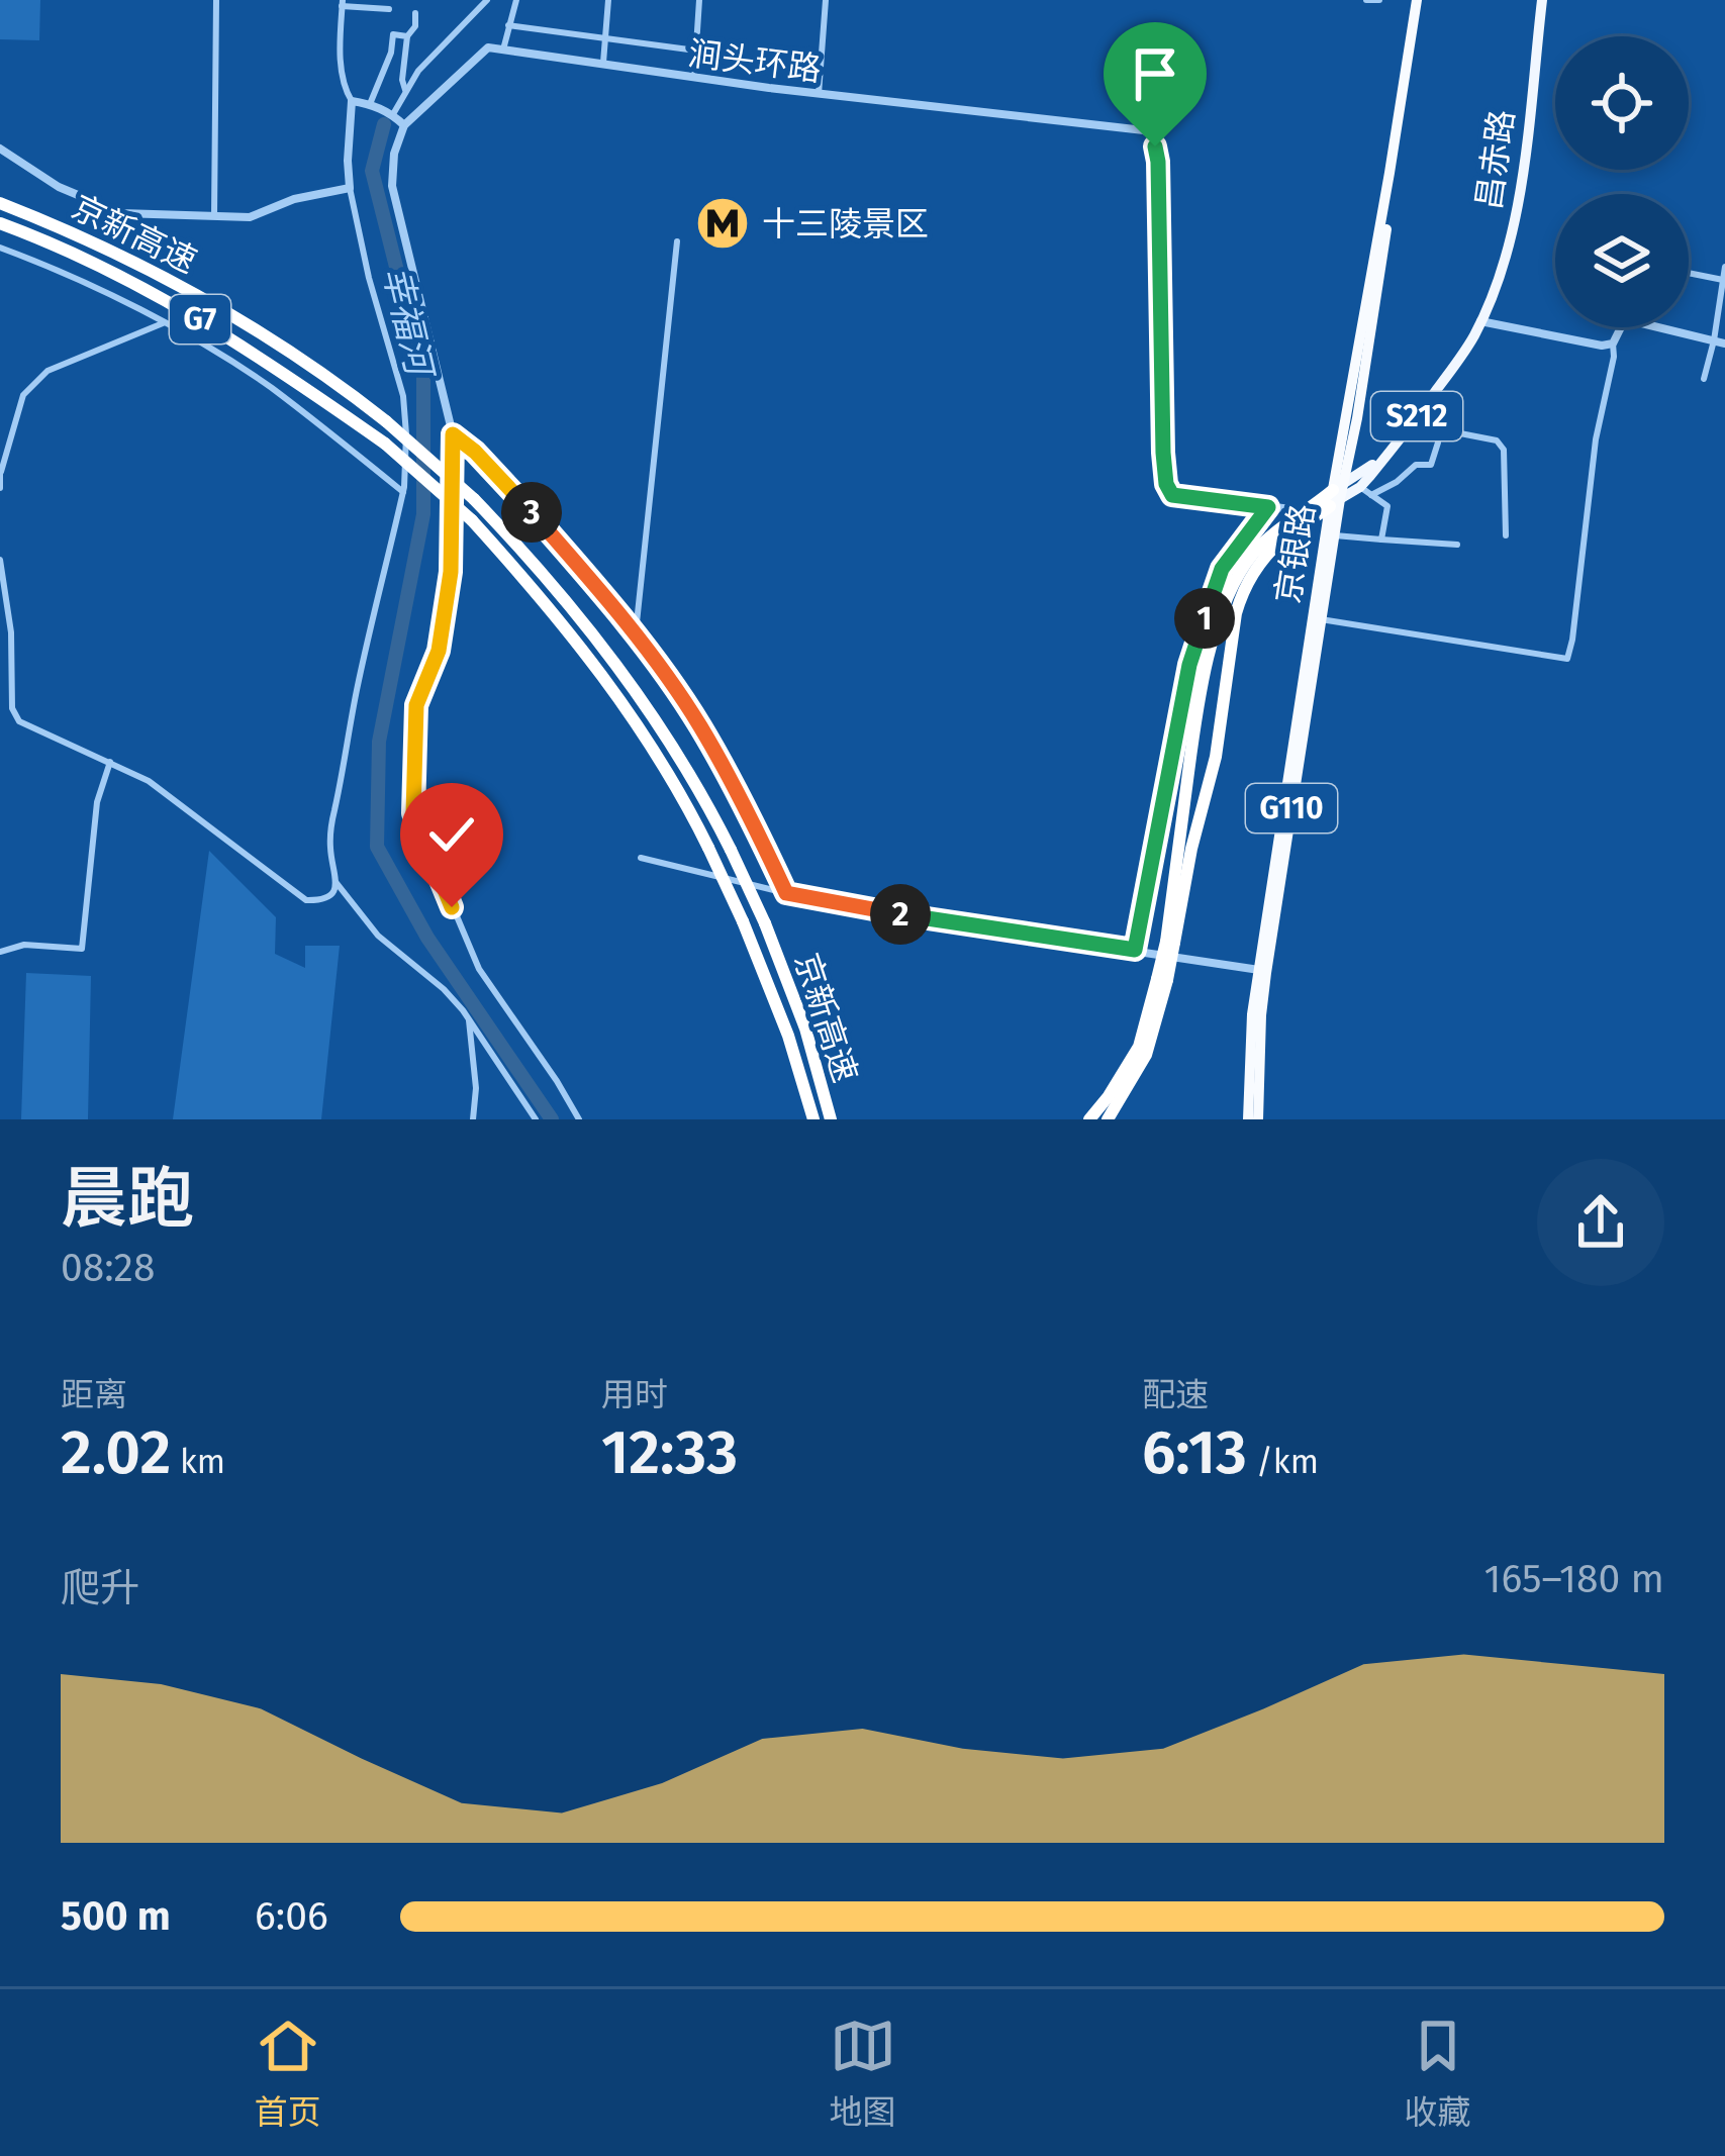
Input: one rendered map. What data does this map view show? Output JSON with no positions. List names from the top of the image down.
{
  "streets": {
    "highway": [
      "京新高速",
      "G7",
      "京银路",
      "G110"
    ],
    "main road": ["昌赤路", "S212"],
    "street": ["涧头环路"]
  },
  "crossings": [
    ["昌赤路", "京银路"]
  ],
  "water": ["幸福河"],
  "places": {
    "metro station": ["十三陵景区"]
  },
  "page": {
    "pins": ["3", "1", "2"],
    "heading": ["晨跑", "08:28"],
    "stats": [
      ["距离", "2.02 km"],
      ["用时", "12:33"],
      ["配速", "6:13 /km"]
    ],
    "chart": ["爬升", "165–180 m"],
    "list": [
      {
        "name": "500 m",
        "note": "6:06"
      }
    ],
    "tabs": ["首页", "地图", "收藏"]
  }
}
